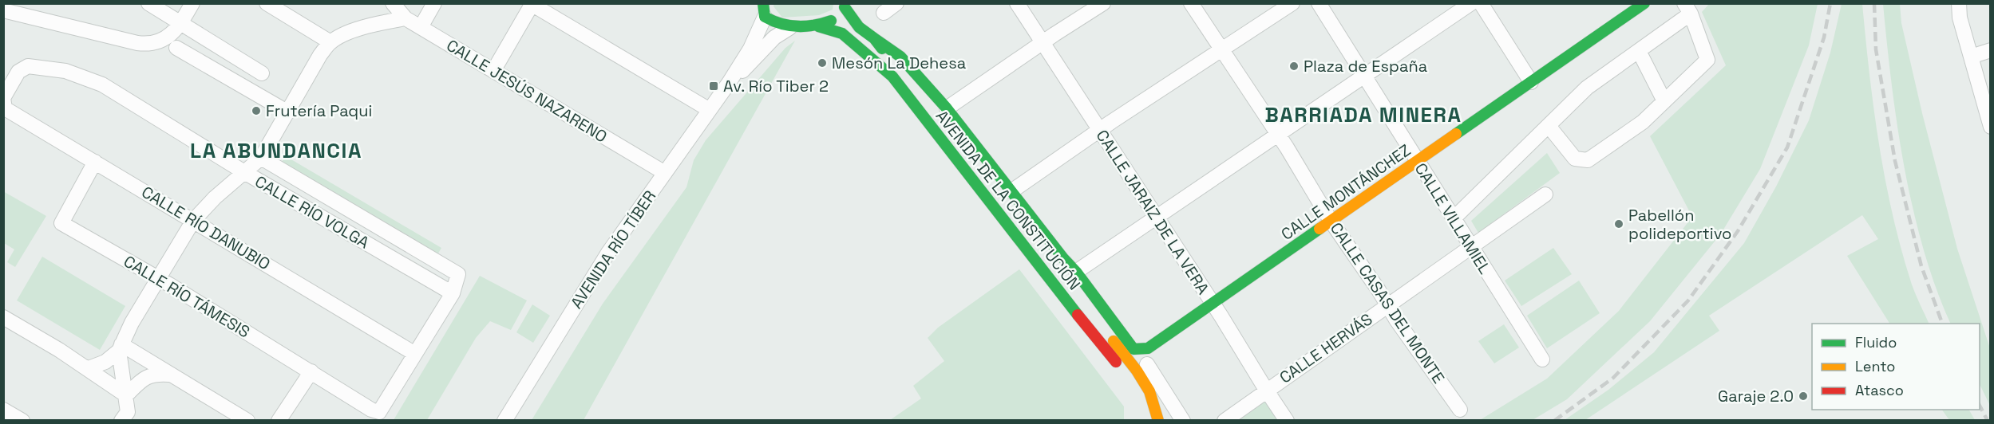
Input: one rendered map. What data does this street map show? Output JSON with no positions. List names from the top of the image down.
{
  "streets": {
    "street": [
      "CALLE JESÚS NAZARENO",
      "CALLE MONTÁNCHEZ",
      "AVENIDA DE LA CONSTITUCIÓN",
      "CALLE RÍO VOLGA",
      "CALLE JARAIZ DE LA VERA",
      "CALLE VILLAMIEL",
      "CALLE RÍO DANUBIO",
      "AVENIDA RÍO TÍBER",
      "CALLE RÍO TÁMESIS",
      "CALLE CASAS DEL MONTE",
      "CALLE HERVÁS"
    ]
  },
  "crossings": [
    ["CALLE JESÚS NAZARENO", "AVENIDA RÍO TÍBER"],
    ["CALLE MONTÁNCHEZ", "AVENIDA DE LA CONSTITUCIÓN"],
    ["CALLE MONTÁNCHEZ", "CALLE JARAIZ DE LA VERA"],
    ["CALLE MONTÁNCHEZ", "CALLE VILLAMIEL"],
    ["CALLE MONTÁNCHEZ", "CALLE CASAS DEL MONTE"],
    ["CALLE RÍO VOLGA", "CALLE RÍO DANUBIO"],
    ["CALLE JARAIZ DE LA VERA", "CALLE HERVÁS"],
    ["CALLE VILLAMIEL", "CALLE HERVÁS"],
    ["CALLE RÍO DANUBIO", "CALLE RÍO TÁMESIS"],
    ["CALLE CASAS DEL MONTE", "CALLE HERVÁS"]
  ],
  "districts": ["BARRIADA MINERA", "LA ABUNDANCIA"],
  "places": {
    "other": [
      "Mesón La Dehesa",
      "Plaza de España",
      "Frutería Paqui",
      "Pabellón polideportivo",
      "Garaje 2.0"
    ],
    "transit": ["Av. Río Tiber 2"]
  },
  "legend": ["Fluido", "Lento", "Atasco"]
}
